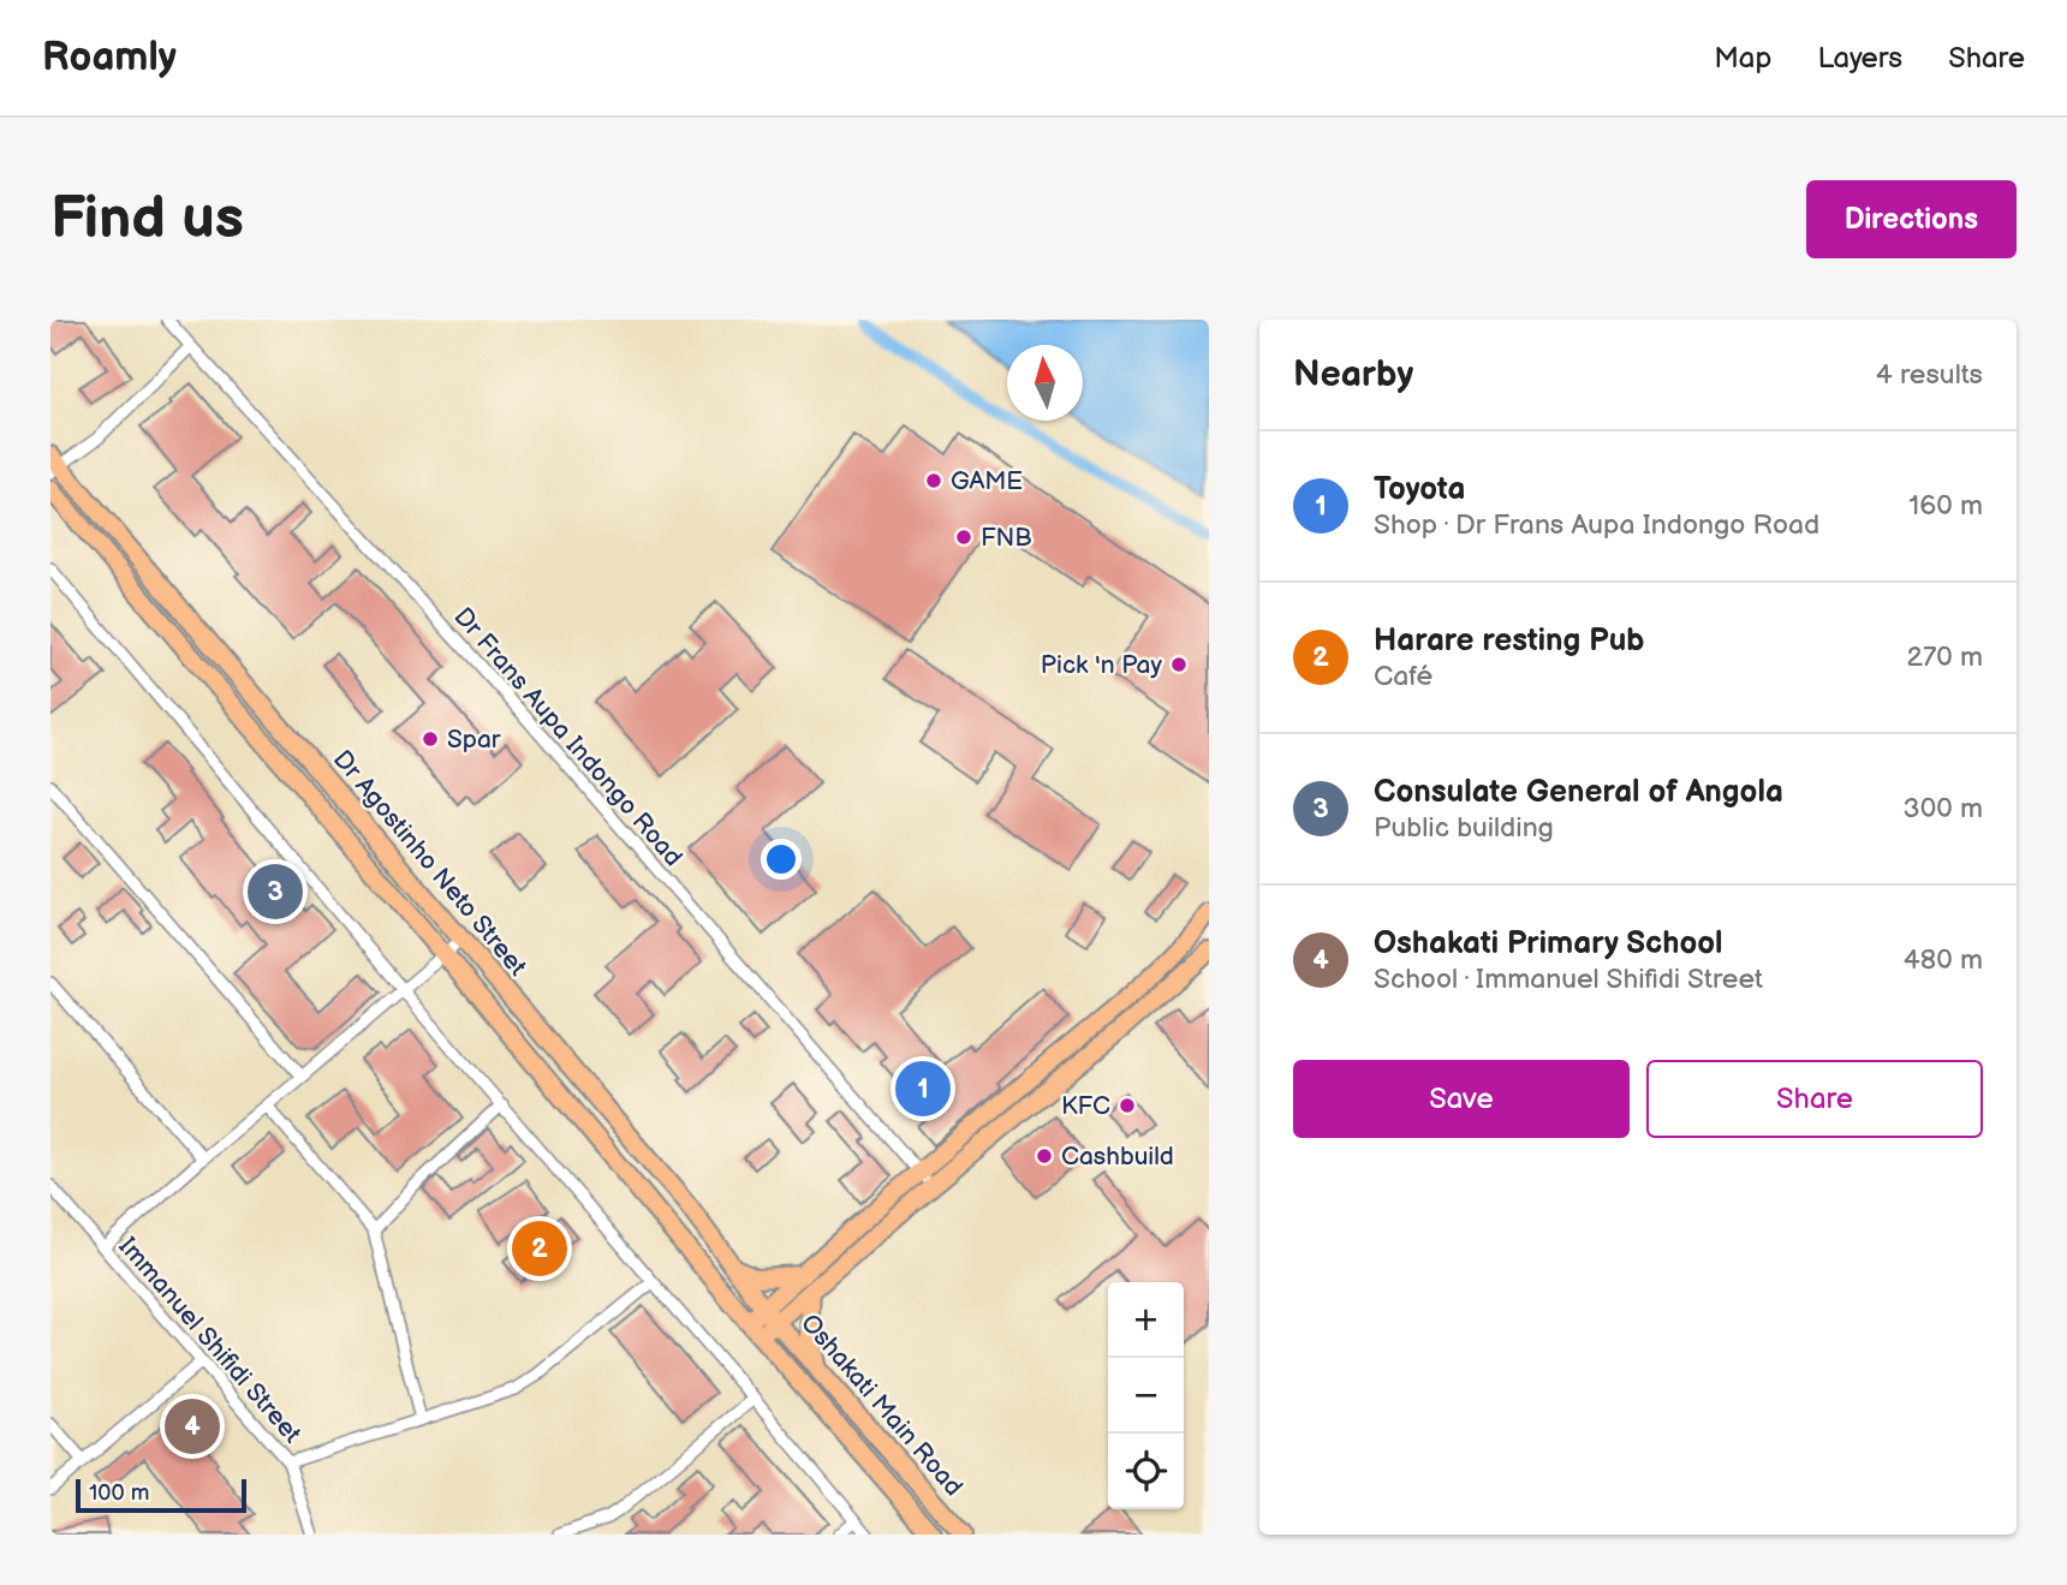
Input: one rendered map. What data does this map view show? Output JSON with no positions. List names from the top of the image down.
{
  "streets": {
    "main road": ["Dr Agostinho Neto Street", "Oshakati Main Road"],
    "street": ["Dr Frans Aupa Indongo Road", "Immanuel Shifidi Street"]
  },
  "crossings": [
    ["Dr Agostinho Neto Street", "Oshakati Main Road"]
  ],
  "places": [
    "GAME",
    "FNB",
    "Pick 'n Pay",
    "Spar",
    "KFC",
    "Cashbuild"
  ],
  "scale_bar": "100 m",
  "north": "top",
  "page": {
    "header": "Roamly",
    "nav": ["Map", "Layers", "Share"],
    "buttons": [
      "Directions",
      ["Save", "Share"]
    ],
    "title": "Find us",
    "heading": ["Nearby", "4 results"],
    "list": [
      {
        "mark": "1",
        "name": "Toyota",
        "note": "Shop · Dr Frans Aupa Indongo Road",
        "value": "160 m"
      },
      {
        "mark": "2",
        "name": "Harare resting Pub",
        "note": "Café",
        "value": "270 m"
      },
      {
        "mark": "3",
        "name": "Consulate General of Angola",
        "note": "Public building",
        "value": "300 m"
      },
      {
        "mark": "4",
        "name": "Oshakati Primary School",
        "note": "School · Immanuel Shifidi Street",
        "value": "480 m"
      }
    ],
    "pins": [
      "3",
      "1",
      "2",
      "4"
    ],
    "map_buttons": ["+", "−"],
    "scale": "100 m"
  }
}
